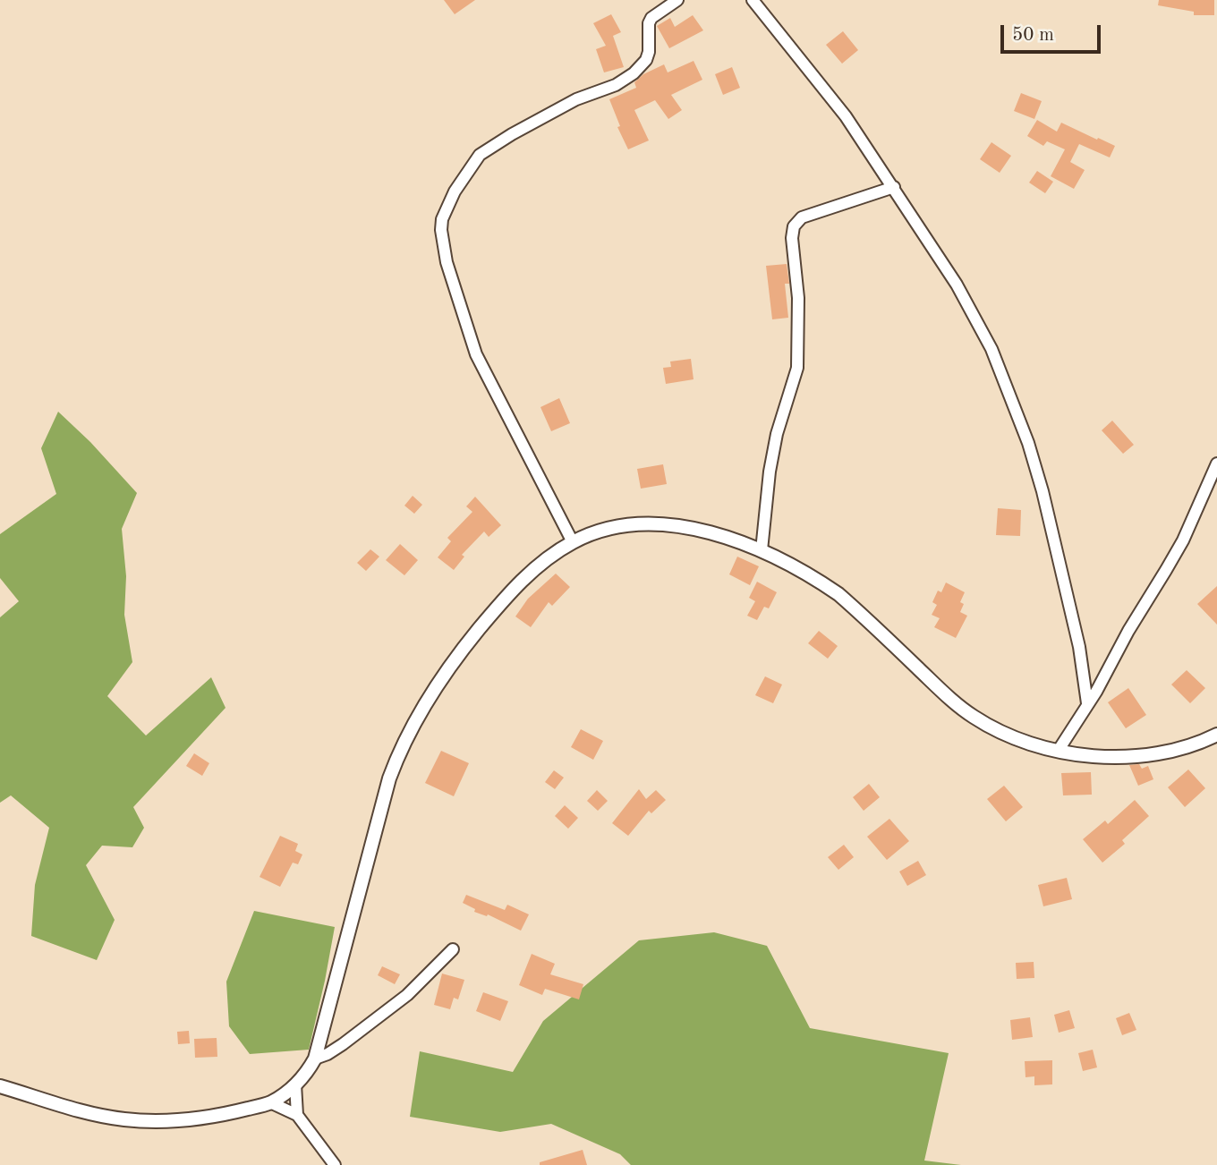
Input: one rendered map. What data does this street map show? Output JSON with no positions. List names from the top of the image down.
{
  "scale_bar": "50 m"
}
